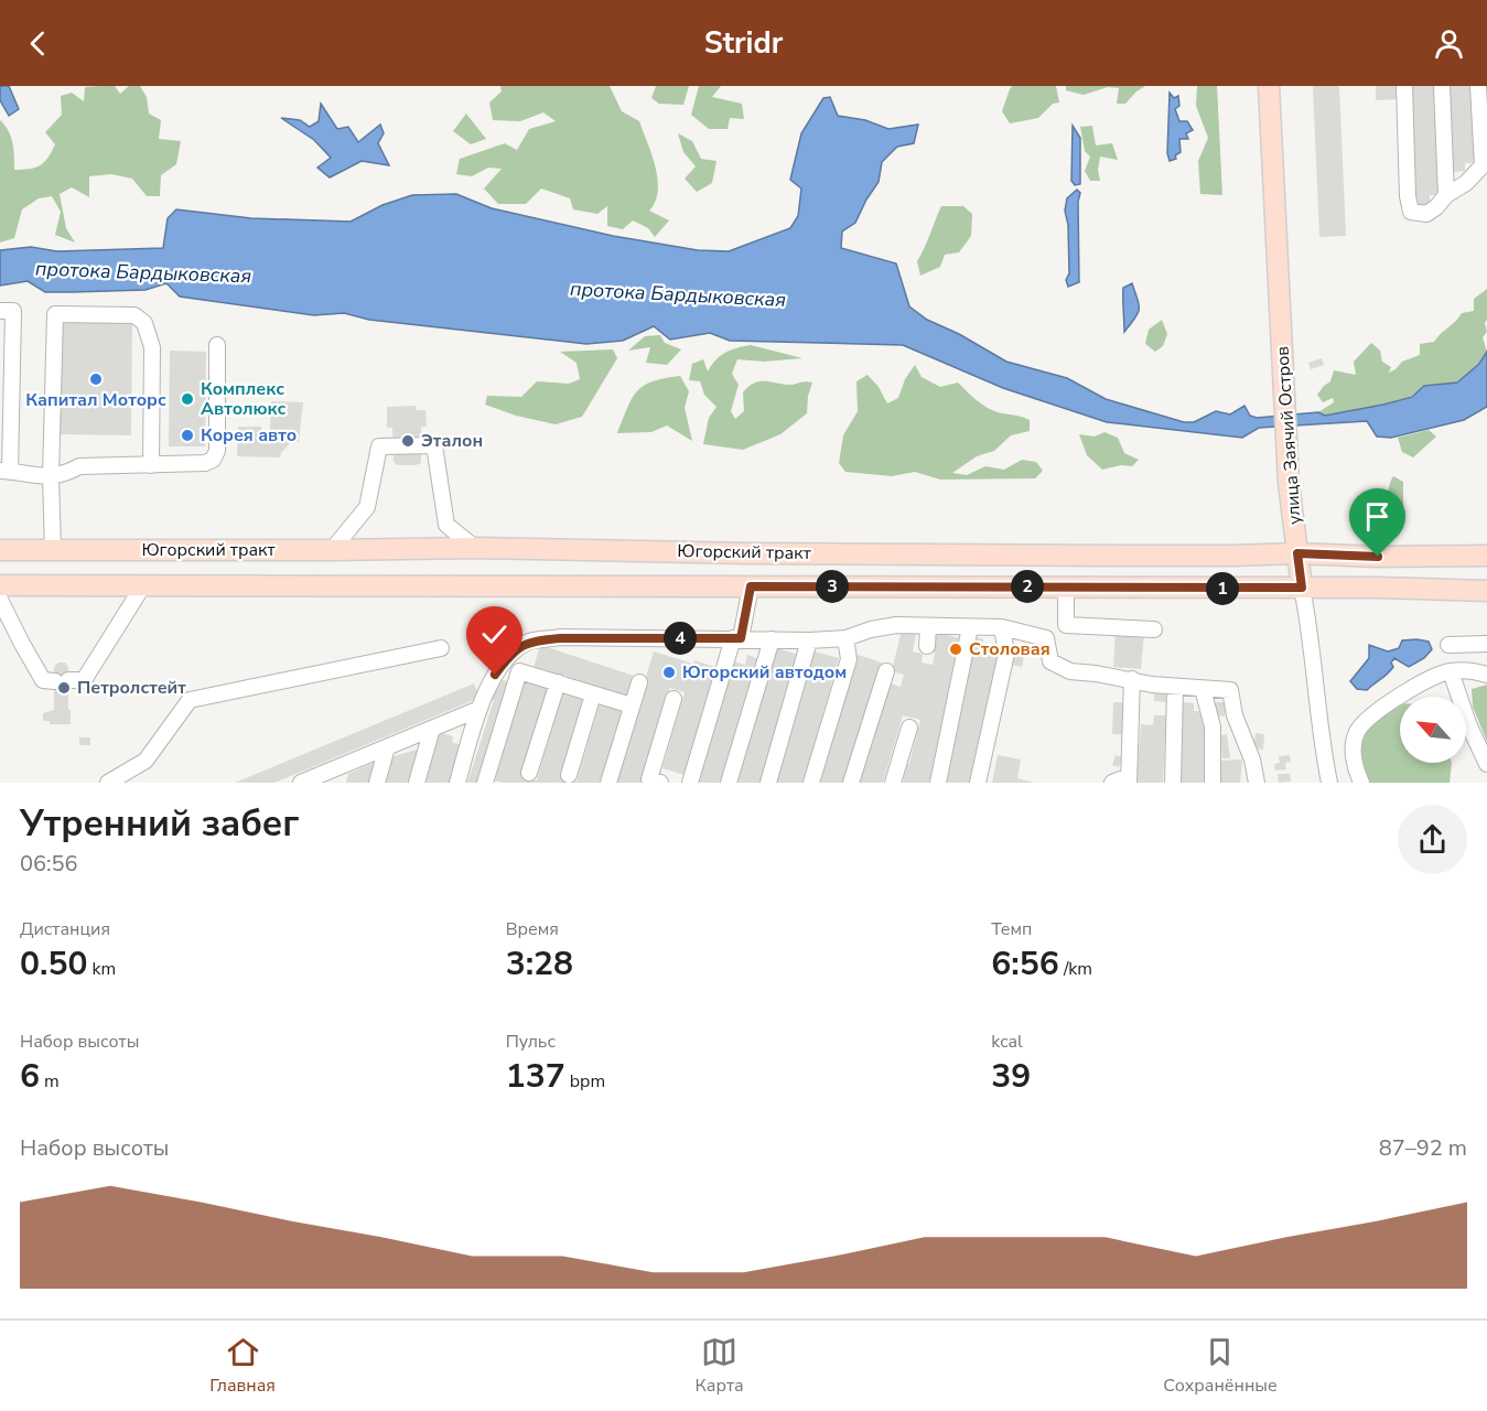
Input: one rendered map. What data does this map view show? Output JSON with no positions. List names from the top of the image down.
{
  "streets": {
    "main road": ["улица Заячий Остров", "Югорский тракт"]
  },
  "crossings": [
    ["улица Заячий Остров", "Югорский тракт"]
  ],
  "water": ["протока Бардыковская"],
  "places": [
    "Капитал Моторс",
    "Комплекс Автолюкс",
    "Корея авто",
    "Эталон",
    "Столовая",
    "Югорский автодом",
    "Петролстейт"
  ],
  "north": "top left",
  "page": {
    "header": "Stridr",
    "pins": [
      "2",
      "3",
      "1",
      "4"
    ],
    "heading": ["Утренний забег", "06:56"],
    "stats": [
      ["Дистанция", "0.50 km"],
      ["Время", "3:28"],
      ["Темп", "6:56 /km"],
      ["Набор высоты", "6 m"],
      ["Пульс", "137 bpm"],
      ["kcal", "39"]
    ],
    "chart": ["Набор высоты", "87–92 m"],
    "tabs": ["Главная", "Карта", "Сохранённые"]
  }
}
